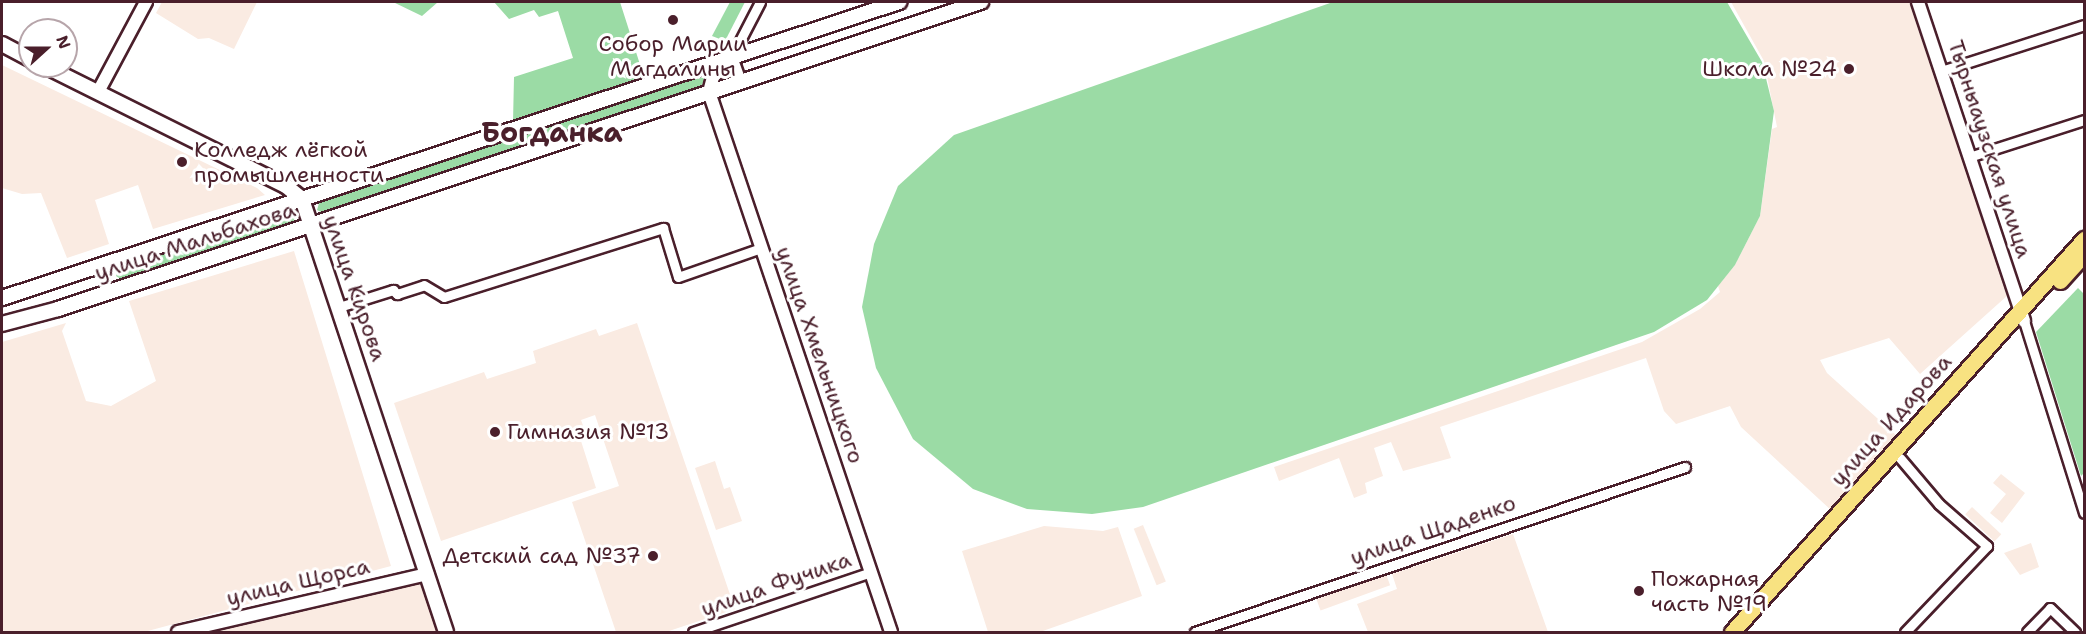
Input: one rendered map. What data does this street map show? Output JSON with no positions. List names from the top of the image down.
{
  "streets": {
    "main road": ["улица Мальбахова", "улица Кирова", "улица Идарова"],
    "street": [
      "Тырныаузская улица",
      "улица Хмельницкого",
      "улица Щаденко",
      "улица Щорса",
      "улица Фучика"
    ]
  },
  "crossings": [
    ["Тырныаузская улица", "улица Идарова"],
    ["улица Мальбахова", "улица Кирова"],
    ["улица Мальбахова", "улица Хмельницкого"],
    ["улица Кирова", "улица Щорса"],
    ["улица Хмельницкого", "улица Фучика"]
  ],
  "districts": ["Богданка"],
  "places": [
    "Собор Марии Магдалины",
    "Школа №24",
    "Колледж лёгкой промышленности",
    "Гимназия №13",
    "Детский сад №37",
    "Пожарная часть №19"
  ],
  "north": "right"
}
